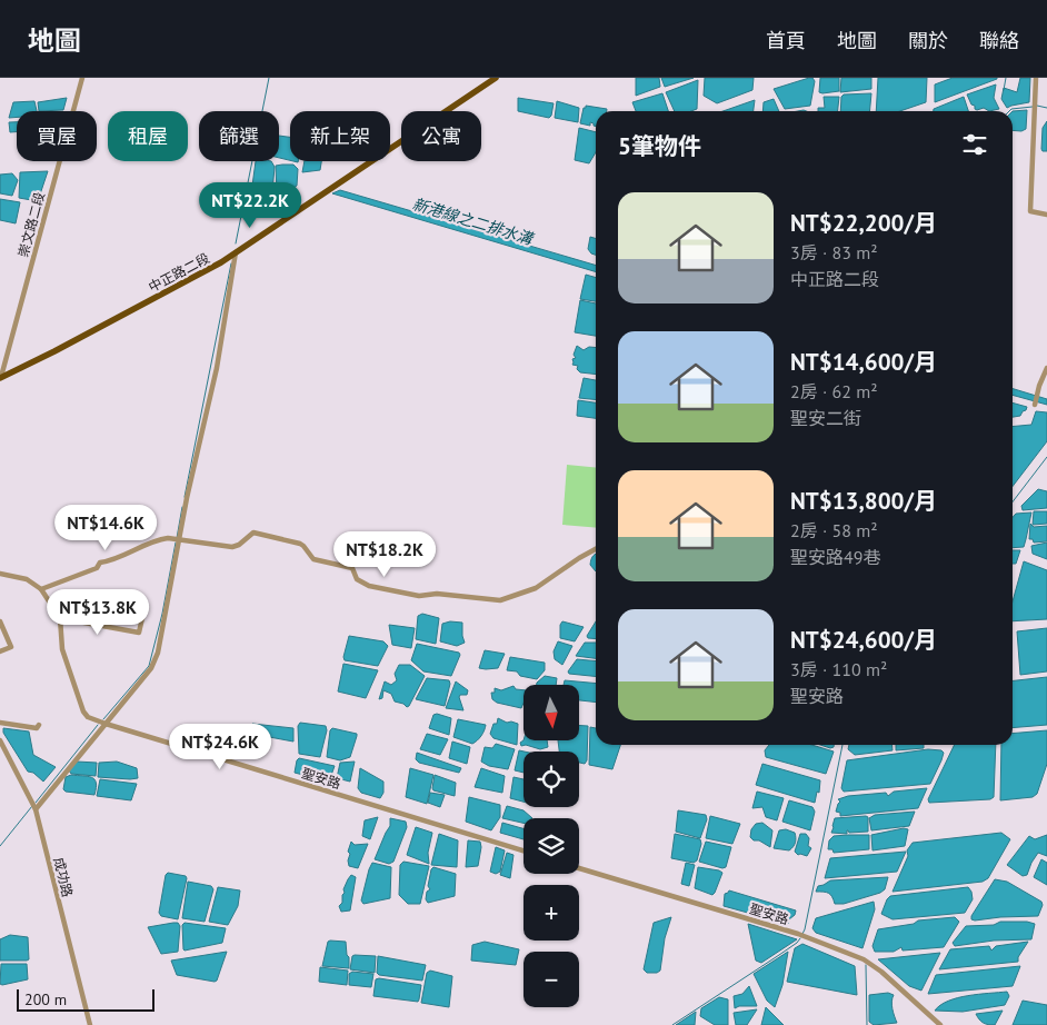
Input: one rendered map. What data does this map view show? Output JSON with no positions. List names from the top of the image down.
{
  "streets": {
    "main road": ["中正路二段"],
    "street": ["崇文路二段", "聖安路", "成功路"]
  },
  "crossings": [
    ["崇文路二段", "中正路二段"]
  ],
  "water": ["新港線之二排水溝"],
  "scale_bar": "200 m",
  "north": "bottom",
  "page": {
    "header": "地圖",
    "nav": [
      "首頁",
      "地圖",
      "關於",
      "聯絡"
    ],
    "chip": [
      "買屋",
      "租屋",
      "篩選",
      "新上架",
      "公寓"
    ],
    "heading": "5筆物件",
    "list": [
      {
        "name": "NT$22,200/月",
        "note": "3房 · 83 m² · 中正路二段"
      },
      {
        "name": "NT$14,600/月",
        "note": "2房 · 62 m² · 聖安二街"
      },
      {
        "name": "NT$13,800/月",
        "note": "2房 · 58 m² · 聖安路49巷"
      },
      {
        "name": "NT$24,600/月",
        "note": "3房 · 110 m² · 聖安路"
      }
    ],
    "price": [
      "NT$22.2K",
      "NT$14.6K",
      "NT$18.2K",
      "NT$13.8K",
      "NT$24.6K"
    ],
    "map_buttons": ["+", "−"],
    "scale": "200 m"
  }
}
